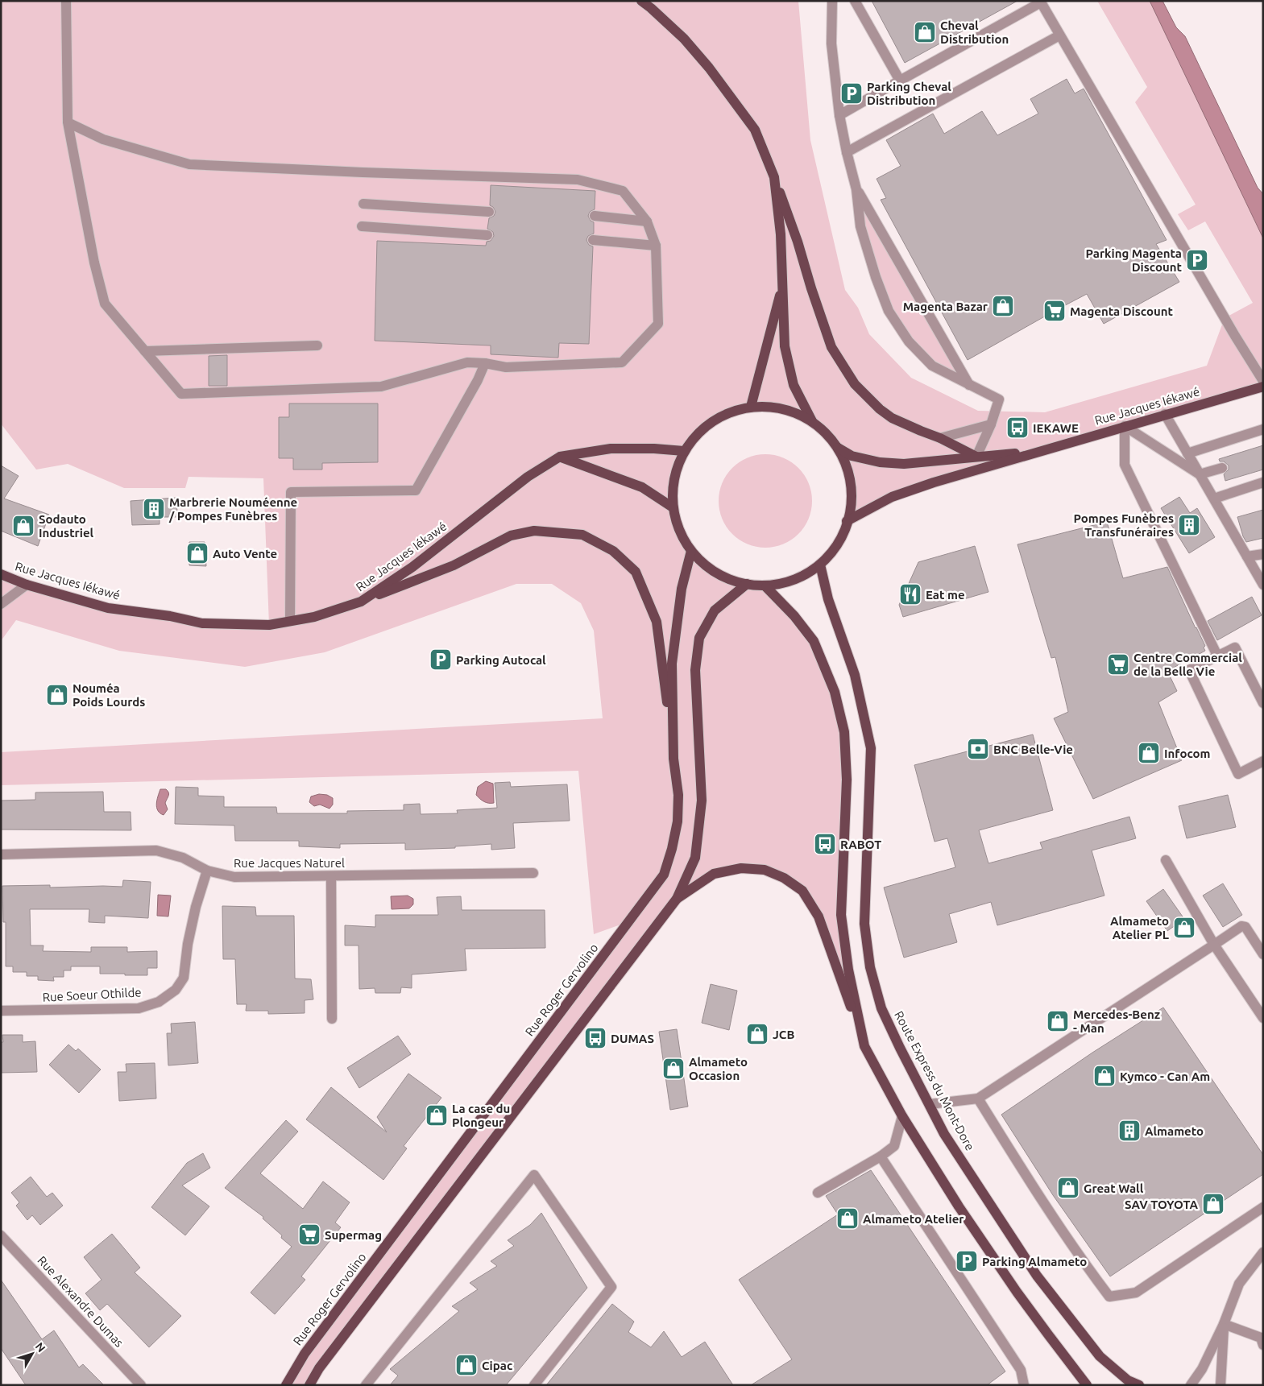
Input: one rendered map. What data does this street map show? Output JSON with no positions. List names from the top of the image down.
{
  "streets": {
    "main road": ["Rue Jacques Iékawé", "Rue Roger Gervolino", "Route Express du Mont-Dore"],
    "street": ["Rue Jacques Naturel", "Rue Soeur Othilde", "Rue Alexandre Dumas"]
  },
  "crossings": [
    ["Rue Jacques Naturel", "Rue Soeur Othilde"]
  ],
  "places": {
    "shop": [
      "Cheval Distribution",
      "Magenta Bazar",
      "Sodauto Industriel",
      "Auto Vente",
      "Nouméa Poids Lourds",
      "Infocom",
      "Almameto Atelier PL",
      "Mercedes-Benz - Man",
      "JCB",
      "Almameto Occasion",
      "Kymco - Can Am",
      "La case du Plongeur",
      "Great Wall",
      "SAV TOYOTA",
      "Almameto Atelier",
      "Cipac"
    ],
    "parking": [
      "Parking Cheval Distribution",
      "Parking Magenta Discount",
      "Parking Autocal",
      "Parking Almameto"
    ],
    "supermarket": ["Magenta Discount", "Centre Commercial de la Belle Vie", "Supermag"],
    "bus stop": ["IEKAWE", "RABOT", "DUMAS"],
    "building": ["Marbrerie Nouméenne / Pompes Funèbres", "Pompes Funèbres Transfunéraires", "Almameto"],
    "restaurant": ["Eat me"],
    "bank": ["BNC Belle-Vie"]
  },
  "north": "top right"
}
